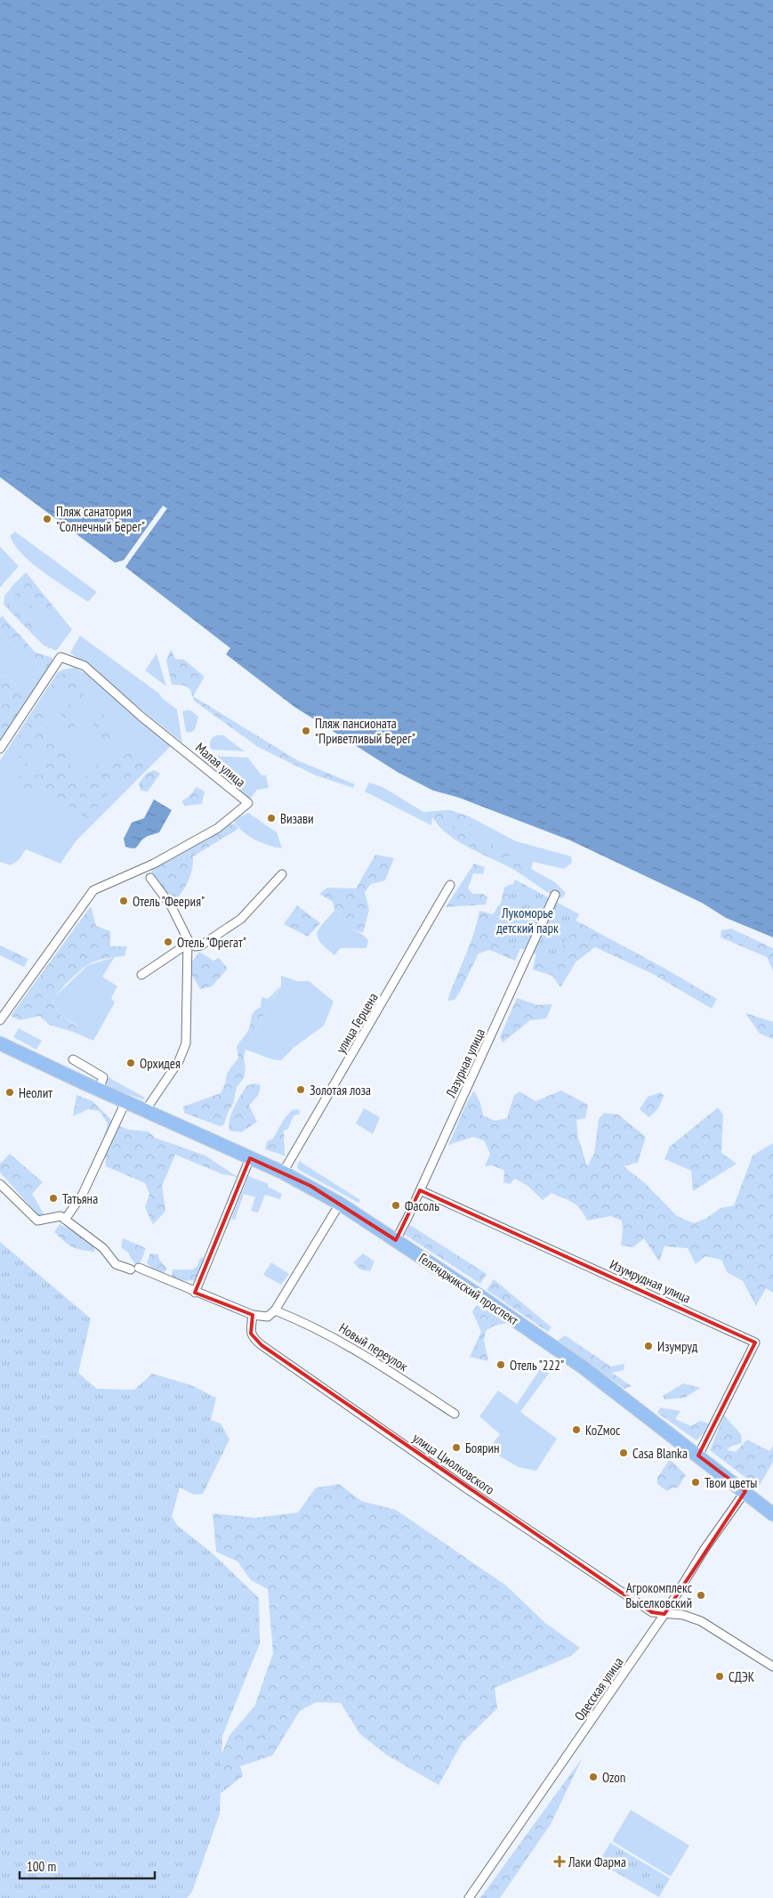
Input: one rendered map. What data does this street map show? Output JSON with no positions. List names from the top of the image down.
{
  "streets": {
    "main road": ["Геленджикский проспект"],
    "street": [
      "Малая улица",
      "улица Герцена",
      "Лазурная улица",
      "Изумрудная улица",
      "Новый переулок",
      "улица Циолковского",
      "Одесская улица"
    ]
  },
  "crossings": [
    ["улица Герцена", "Геленджикский проспект"],
    ["Лазурная улица", "Изумрудная улица"],
    ["Лазурная улица", "Геленджикский проспект"],
    ["Изумрудная улица", "Геленджикский проспект"],
    ["улица Циолковского", "Одесская улица"]
  ],
  "parks": ["Лукоморье детский парк"],
  "places": {
    "other": [
      "Пляж санатория \"Солнечный Берег\"",
      "Пляж пансионата \"Приветливый Берег\"",
      "Визави",
      "Отель \"Феерия\"",
      "Отель \"Фрегат\"",
      "Орхидея",
      "Золотая лоза",
      "Неолит",
      "Татьяна",
      "Фасоль",
      "Изумруд",
      "Отель \"222\"",
      "КоZмос",
      "Боярин",
      "Casa Blanka",
      "Твои цветы",
      "Агрокомплекс Выселковский",
      "СДЭК",
      "Ozon"
    ],
    "health": ["Лаки Фарма"]
  },
  "scale_bar": "100 m"
}
